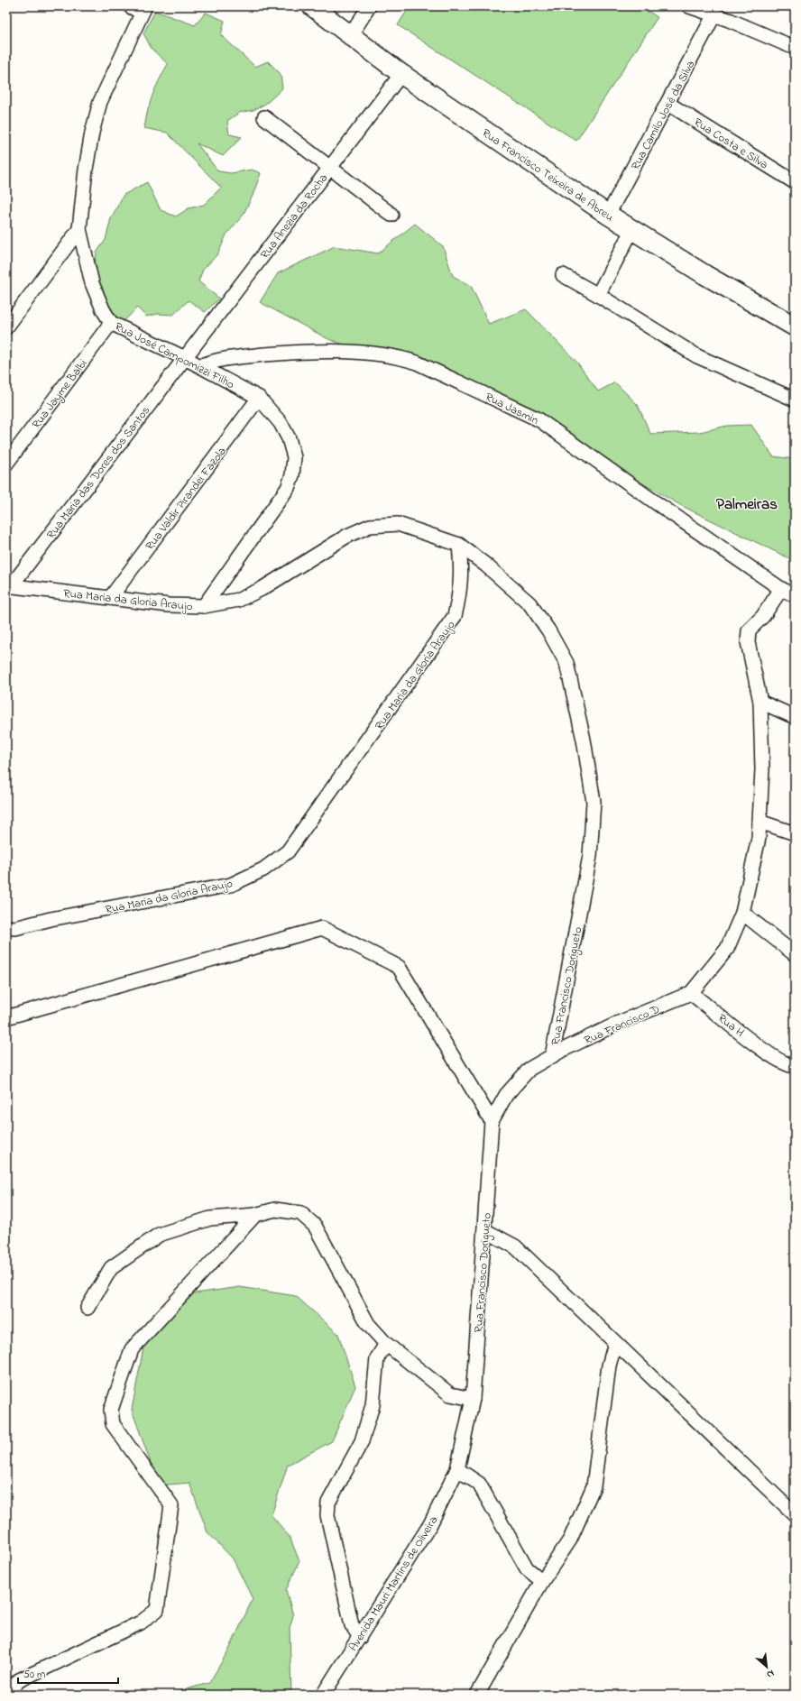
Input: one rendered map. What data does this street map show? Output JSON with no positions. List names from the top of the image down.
{
  "streets": {
    "street": [
      "Rua Camilo José da Silva",
      "Rua Costa e Silva",
      "Rua Francisco Teixeira de Abreu",
      "Rua Anezia da Rocha",
      "Rua José Campomizzi Filho",
      "Rua Jayme Balbi",
      "Rua Jasmin",
      "Rua Maria das Dores dos Santos",
      "Rua Valdir Pirandei Fazola",
      "Rua Maria da Gloria Araujo",
      "Rua Francisco Dorigueto",
      "Rua Francisco D",
      "Rua H",
      "Avenida Mauri Martins de Oliveira"
    ]
  },
  "crossings": [
    ["Rua Camilo José da Silva", "Rua Costa e Silva"],
    ["Rua Camilo José da Silva", "Rua Francisco Teixeira de Abreu"],
    ["Rua Francisco Teixeira de Abreu", "Rua Anezia da Rocha"],
    ["Rua Anezia da Rocha", "Rua José Campomizzi Filho"],
    ["Rua Anezia da Rocha", "Rua Maria das Dores dos Santos"],
    ["Rua José Campomizzi Filho", "Rua Jayme Balbi"],
    ["Rua José Campomizzi Filho", "Rua Jasmin"],
    ["Rua José Campomizzi Filho", "Rua Maria das Dores dos Santos"],
    ["Rua José Campomizzi Filho", "Rua Valdir Pirandei Fazola"],
    ["Rua José Campomizzi Filho", "Rua Maria da Gloria Araujo"],
    ["Rua Maria das Dores dos Santos", "Rua Maria da Gloria Araujo"],
    ["Rua Valdir Pirandei Fazola", "Rua Maria da Gloria Araujo"],
    ["Rua Maria da Gloria Araujo", "Rua Francisco Dorigueto"],
    ["Rua Francisco Dorigueto", "Rua Francisco D"],
    ["Rua Francisco Dorigueto", "Avenida Mauri Martins de Oliveira"],
    ["Rua Francisco D", "Rua H"]
  ],
  "districts": ["Palmeiras"],
  "scale_bar": "50 m",
  "north": "bottom right"
}
